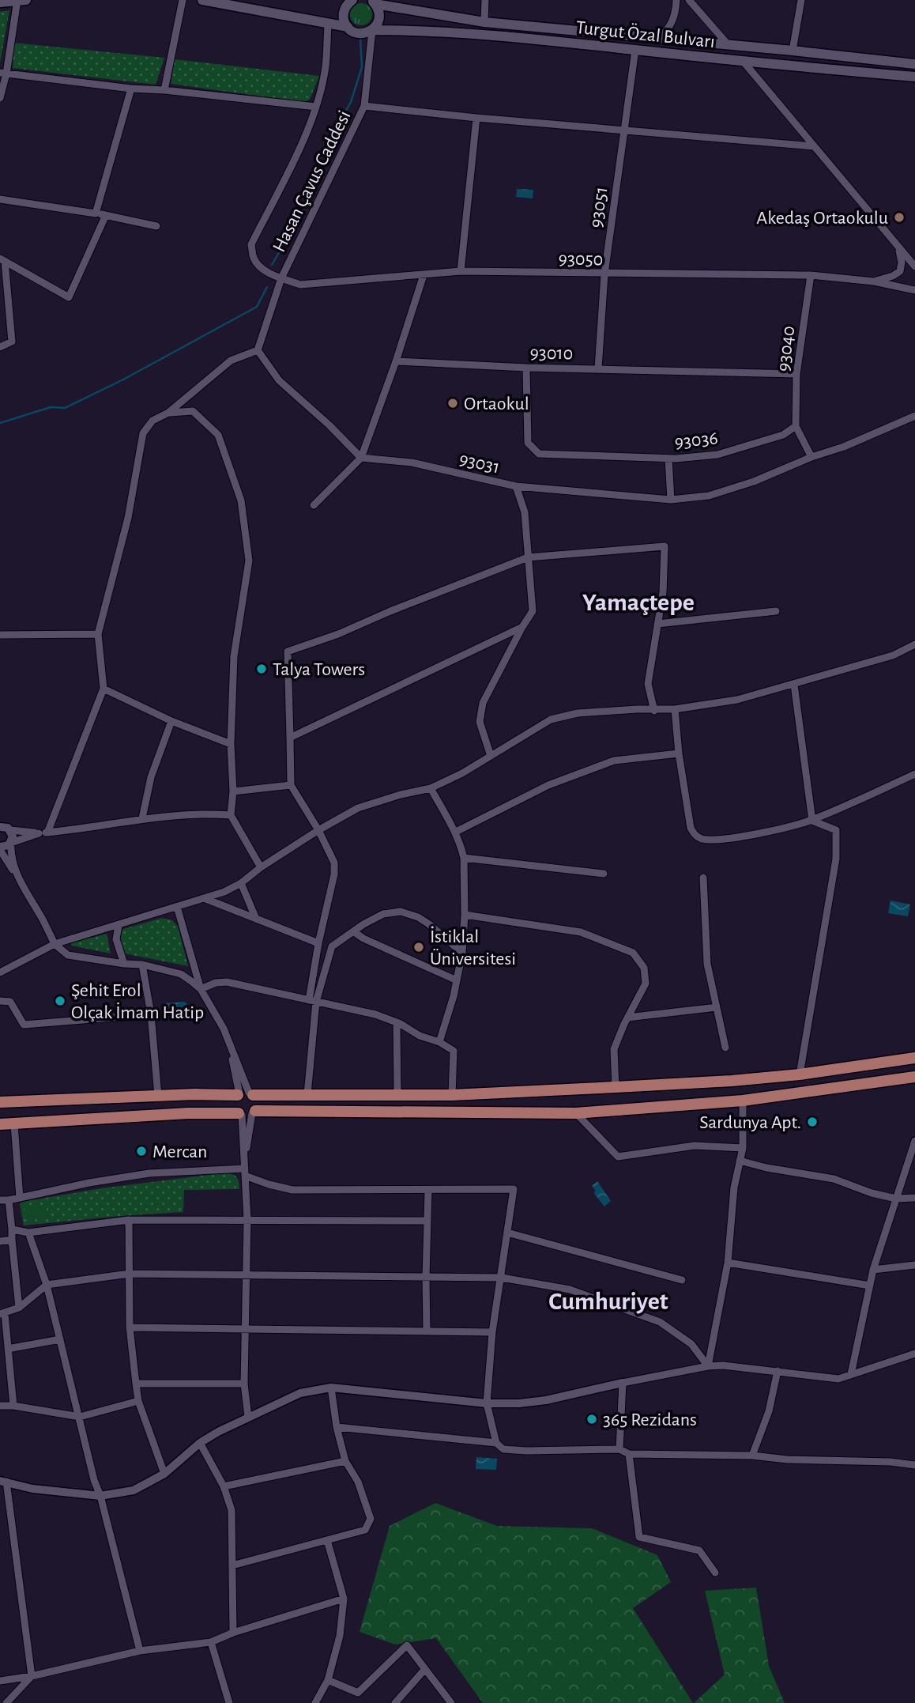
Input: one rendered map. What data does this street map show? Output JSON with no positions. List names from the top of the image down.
{
  "streets": {
    "main road": ["Turgut Özal Bulvarı"],
    "street": [
      "Hasan Çavus Caddesi",
      "93051",
      "93050",
      "93040",
      "93010",
      "93036",
      "93031"
    ]
  },
  "crossings": [
    ["Turgut Özal Bulvarı", "Hasan Çavus Caddesi"],
    ["Turgut Özal Bulvarı", "93051"],
    ["Hasan Çavus Caddesi", "93050"],
    ["93051", "93050"],
    ["93051", "93010"],
    ["93050", "93040"],
    ["93040", "93010"],
    ["93040", "93036"],
    ["93010", "93036"]
  ],
  "districts": ["Yamaçtepe", "Cumhuriyet"],
  "places": [
    "Akedaş Ortaokulu",
    "Ortaokul",
    "Talya Towers",
    "İstiklal Üniversitesi",
    "Şehit Erol Olçak İmam Hatip",
    "Sardunya Apt.",
    "Mercan",
    "365 Rezidans"
  ]
}
